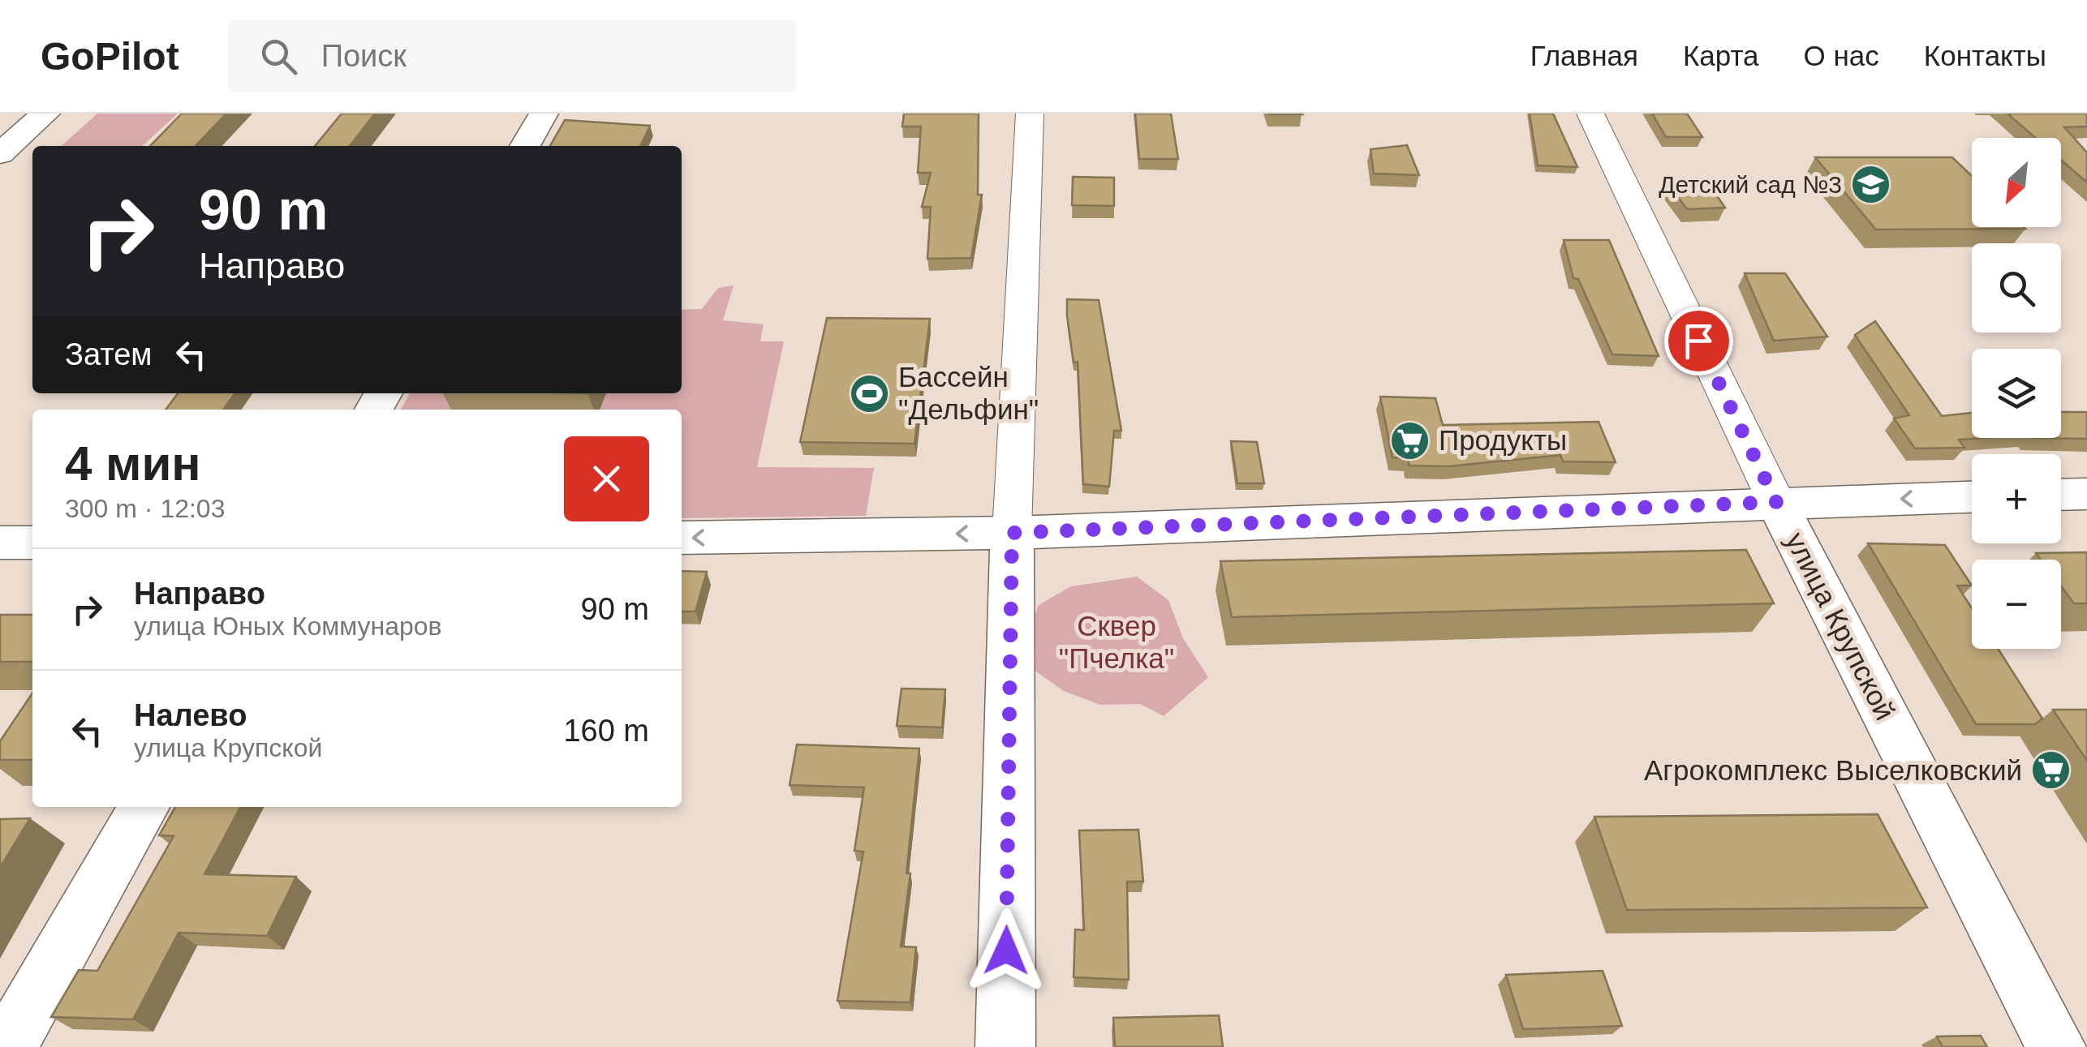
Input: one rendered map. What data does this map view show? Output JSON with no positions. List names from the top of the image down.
{
  "streets": {
    "street": ["улица Крупской"]
  },
  "parks": ["Сквер \"Пчелка\""],
  "places": {
    "school or university": ["Детский сад №3"],
    "sports": ["Бассейн \"Дельфин\""],
    "supermarket": ["Продукты", "Агрокомплекс Выселковский"]
  },
  "north": "bottom left",
  "page": {
    "header": "GoPilot",
    "search": "Поиск",
    "nav": [
      "Главная",
      "Карта",
      "О нас",
      "Контакты"
    ],
    "map_buttons": ["+", "−"],
    "turn": ["90 m", "Направо"],
    "then": "Затем",
    "heading": ["4 мин", "300 m · 12:03"],
    "list": [
      {
        "name": "Направо",
        "note": "улица Юных Коммунаров",
        "value": "90 m"
      },
      {
        "name": "Налево",
        "note": "улица Крупской",
        "value": "160 m"
      }
    ]
  }
}
